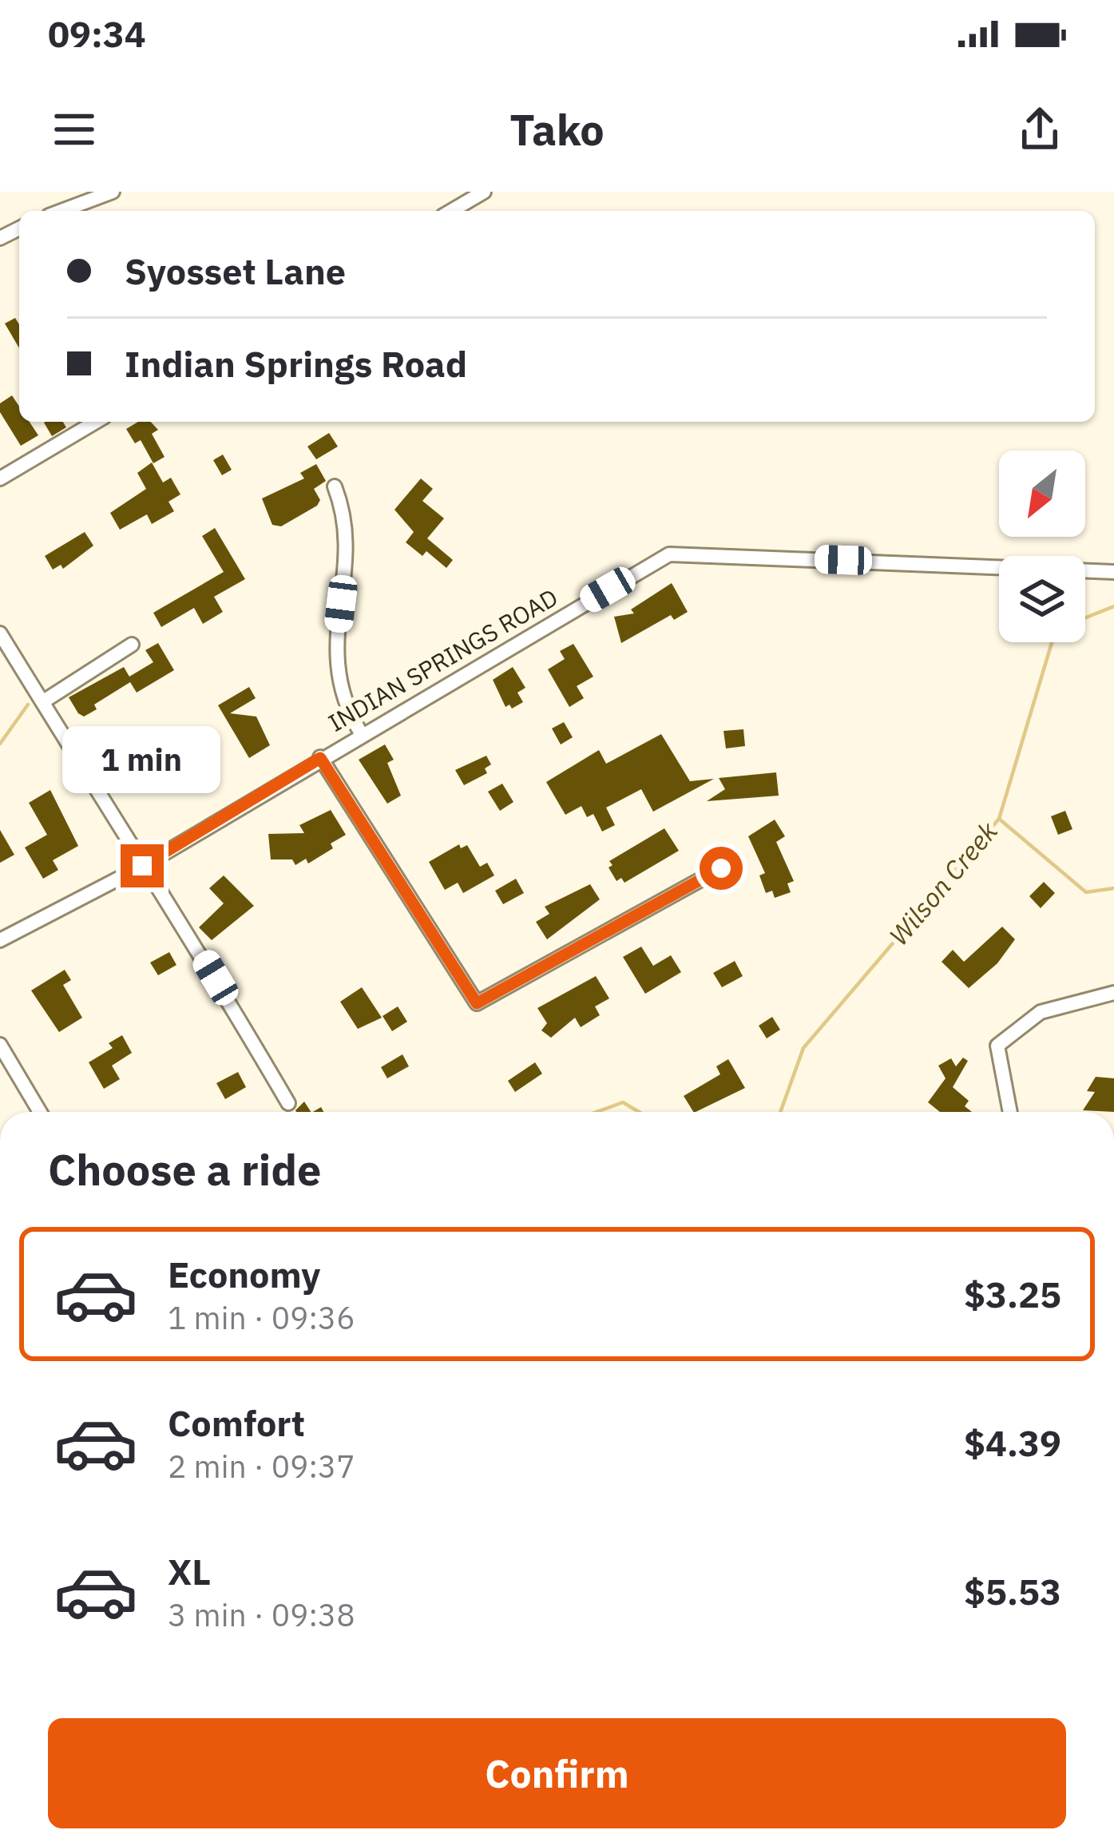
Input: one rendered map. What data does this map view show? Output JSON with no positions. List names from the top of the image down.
{
  "streets": {
    "street": ["INDIAN SPRINGS ROAD"]
  },
  "water": ["Wilson Creek"],
  "north": "bottom left",
  "page": {
    "status": "09:34",
    "header": "Tako",
    "banner": ["Syosset Lane", "Indian Springs Road"],
    "bubble": "1 min",
    "heading": "Choose a ride",
    "list": [
      {
        "name": "Economy",
        "note": "1 min · 09:36",
        "value": "$3.25"
      },
      {
        "name": "Comfort",
        "note": "2 min · 09:37",
        "value": "$4.39"
      },
      {
        "name": "XL",
        "note": "3 min · 09:38",
        "value": "$5.53"
      }
    ],
    "buttons": "Confirm"
  }
}
